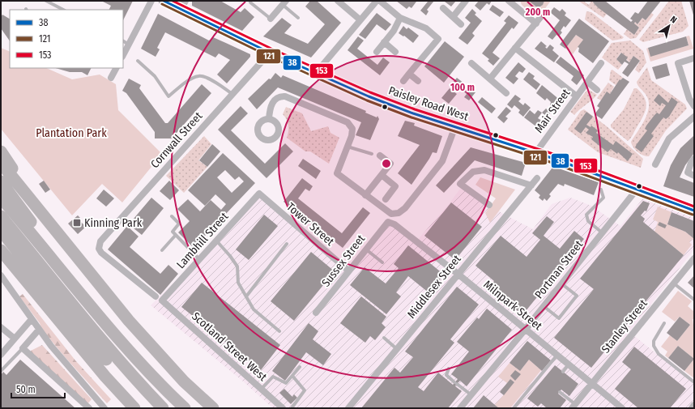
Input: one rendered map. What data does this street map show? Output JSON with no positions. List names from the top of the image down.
{
  "streets": {
    "main road": ["Paisley Road West"],
    "street": [
      "Mair Street",
      "Cornwall Street",
      "Tower Street",
      "Lambhill Street",
      "Sussex Street",
      "Portman Street",
      "Middlesex Street",
      "Milnpark Street",
      "Stanley Street",
      "Scotland Street West"
    ]
  },
  "crossings": [
    ["Paisley Road West", "Mair Street"],
    ["Paisley Road West", "Cornwall Street"],
    ["Paisley Road West", "Portman Street"],
    ["Tower Street", "Lambhill Street"],
    ["Tower Street", "Sussex Street"],
    ["Lambhill Street", "Scotland Street West"],
    ["Sussex Street", "Milnpark Street"],
    ["Portman Street", "Milnpark Street"],
    ["Middlesex Street", "Milnpark Street"],
    ["Milnpark Street", "Stanley Street"]
  ],
  "parks": ["Plantation Park"],
  "places": {
    "transit": ["Kinning Park"]
  },
  "lines": ["transit line 38", "transit line 153", "transit line 121"],
  "legend": ["38", "121", "153"],
  "scale_bar": "50 m",
  "north": "top right",
  "rings": ["200 m", "100 m"]
}
